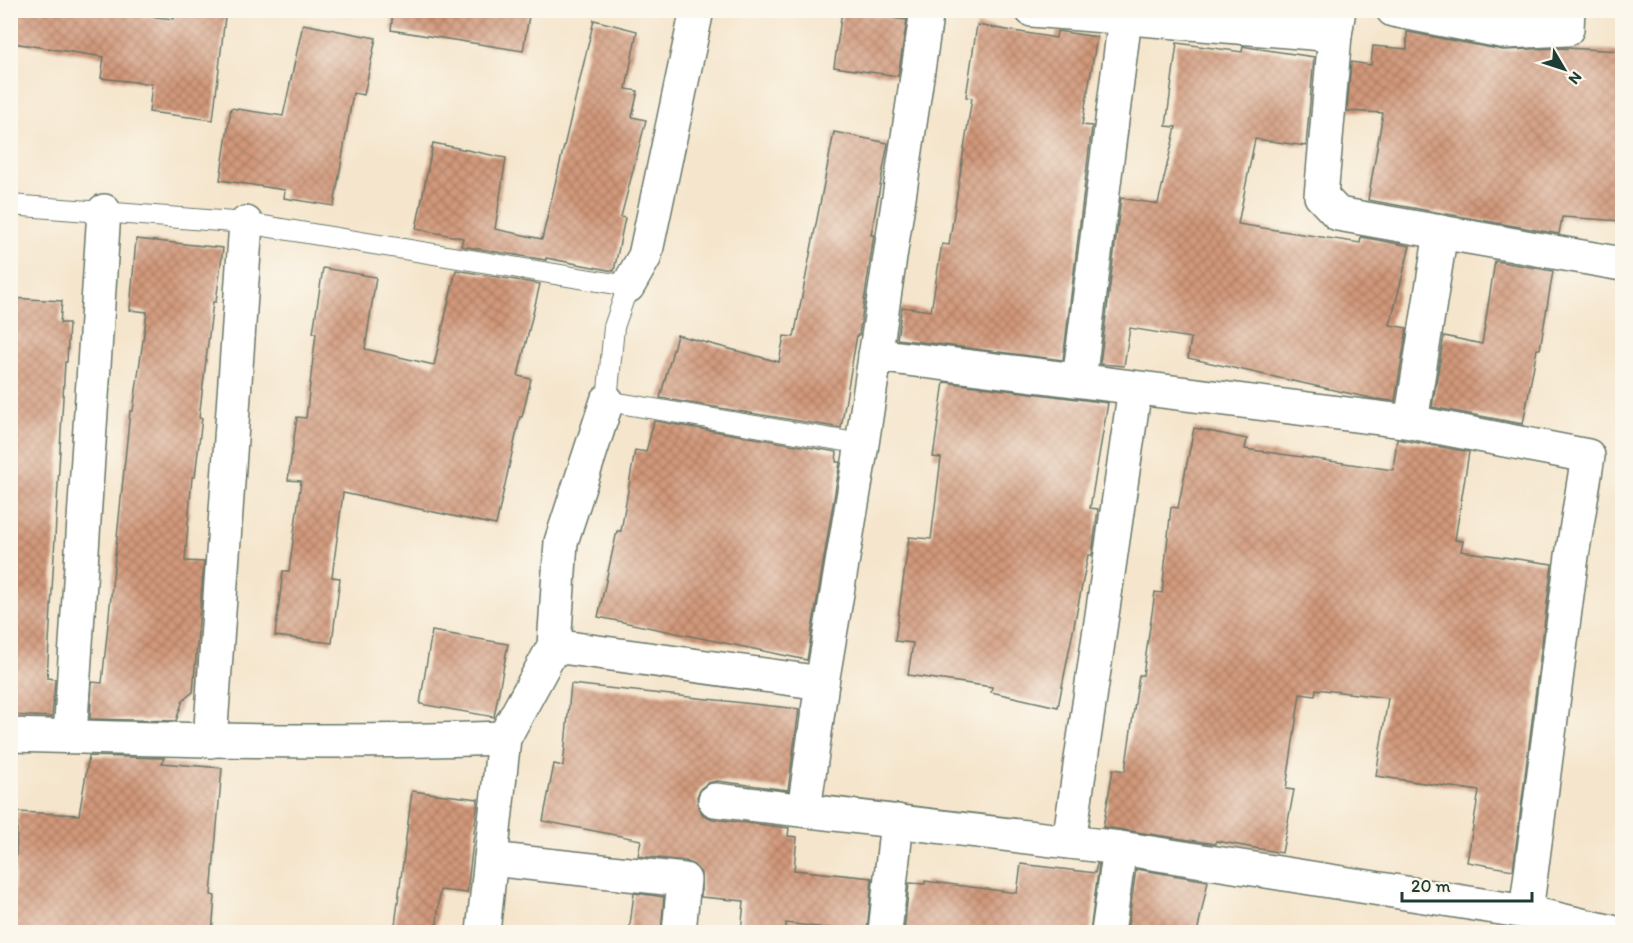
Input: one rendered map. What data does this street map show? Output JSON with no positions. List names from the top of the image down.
{
  "scale_bar": "20 m",
  "north": "bottom right"
}
